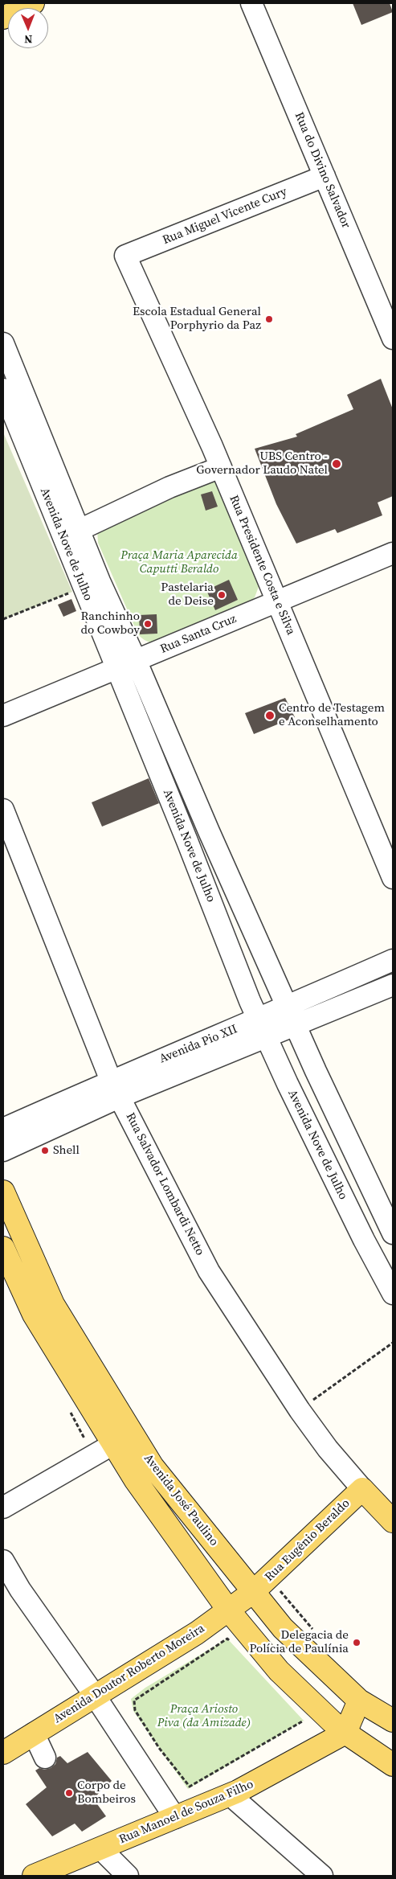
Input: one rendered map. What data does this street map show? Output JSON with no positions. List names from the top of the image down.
{
  "streets": {
    "main road": [
      "Rua Salvador Lombardi Netto",
      "Avenida José Paulino",
      "Rua Eugênio Beraldo",
      "Avenida Doutor Roberto Moreira",
      "Rua Manoel de Souza Filho"
    ],
    "street": [
      "Rua do Divino Salvador",
      "Rua Miguel Vicente Cury",
      "Avenida Nove de Julho",
      "Rua Presidente Costa e Silva",
      "Rua Santa Cruz",
      "Avenida Pio XII"
    ]
  },
  "crossings": [
    ["Rua do Divino Salvador", "Rua Miguel Vicente Cury"],
    ["Rua Miguel Vicente Cury", "Rua Presidente Costa e Silva"],
    ["Avenida Nove de Julho", "Rua Santa Cruz"],
    ["Avenida Nove de Julho", "Avenida Pio XII"],
    ["Rua Presidente Costa e Silva", "Rua Santa Cruz"],
    ["Avenida Pio XII", "Rua Salvador Lombardi Netto"],
    ["Rua Salvador Lombardi Netto", "Rua Eugênio Beraldo"],
    ["Avenida José Paulino", "Rua Eugênio Beraldo"],
    ["Avenida José Paulino", "Avenida Doutor Roberto Moreira"],
    ["Avenida José Paulino", "Rua Manoel de Souza Filho"],
    ["Rua Eugênio Beraldo", "Avenida Doutor Roberto Moreira"]
  ],
  "parks": ["Praça Maria Aparecida Caputti Beraldo", "Praça Ariosto Piva (da Amizade)"],
  "places": [
    "Escola Estadual General Porphyrio da Paz",
    "UBS Centro - Governador Laudo Natel",
    "Pastelaria de Deise",
    "Ranchinho do Cowboy",
    "Centro de Testagem e Aconselhamento",
    "Shell",
    "Delegacia de Polícia de Paulínia",
    "Corpo de Bombeiros"
  ],
  "north": "bottom"
}
